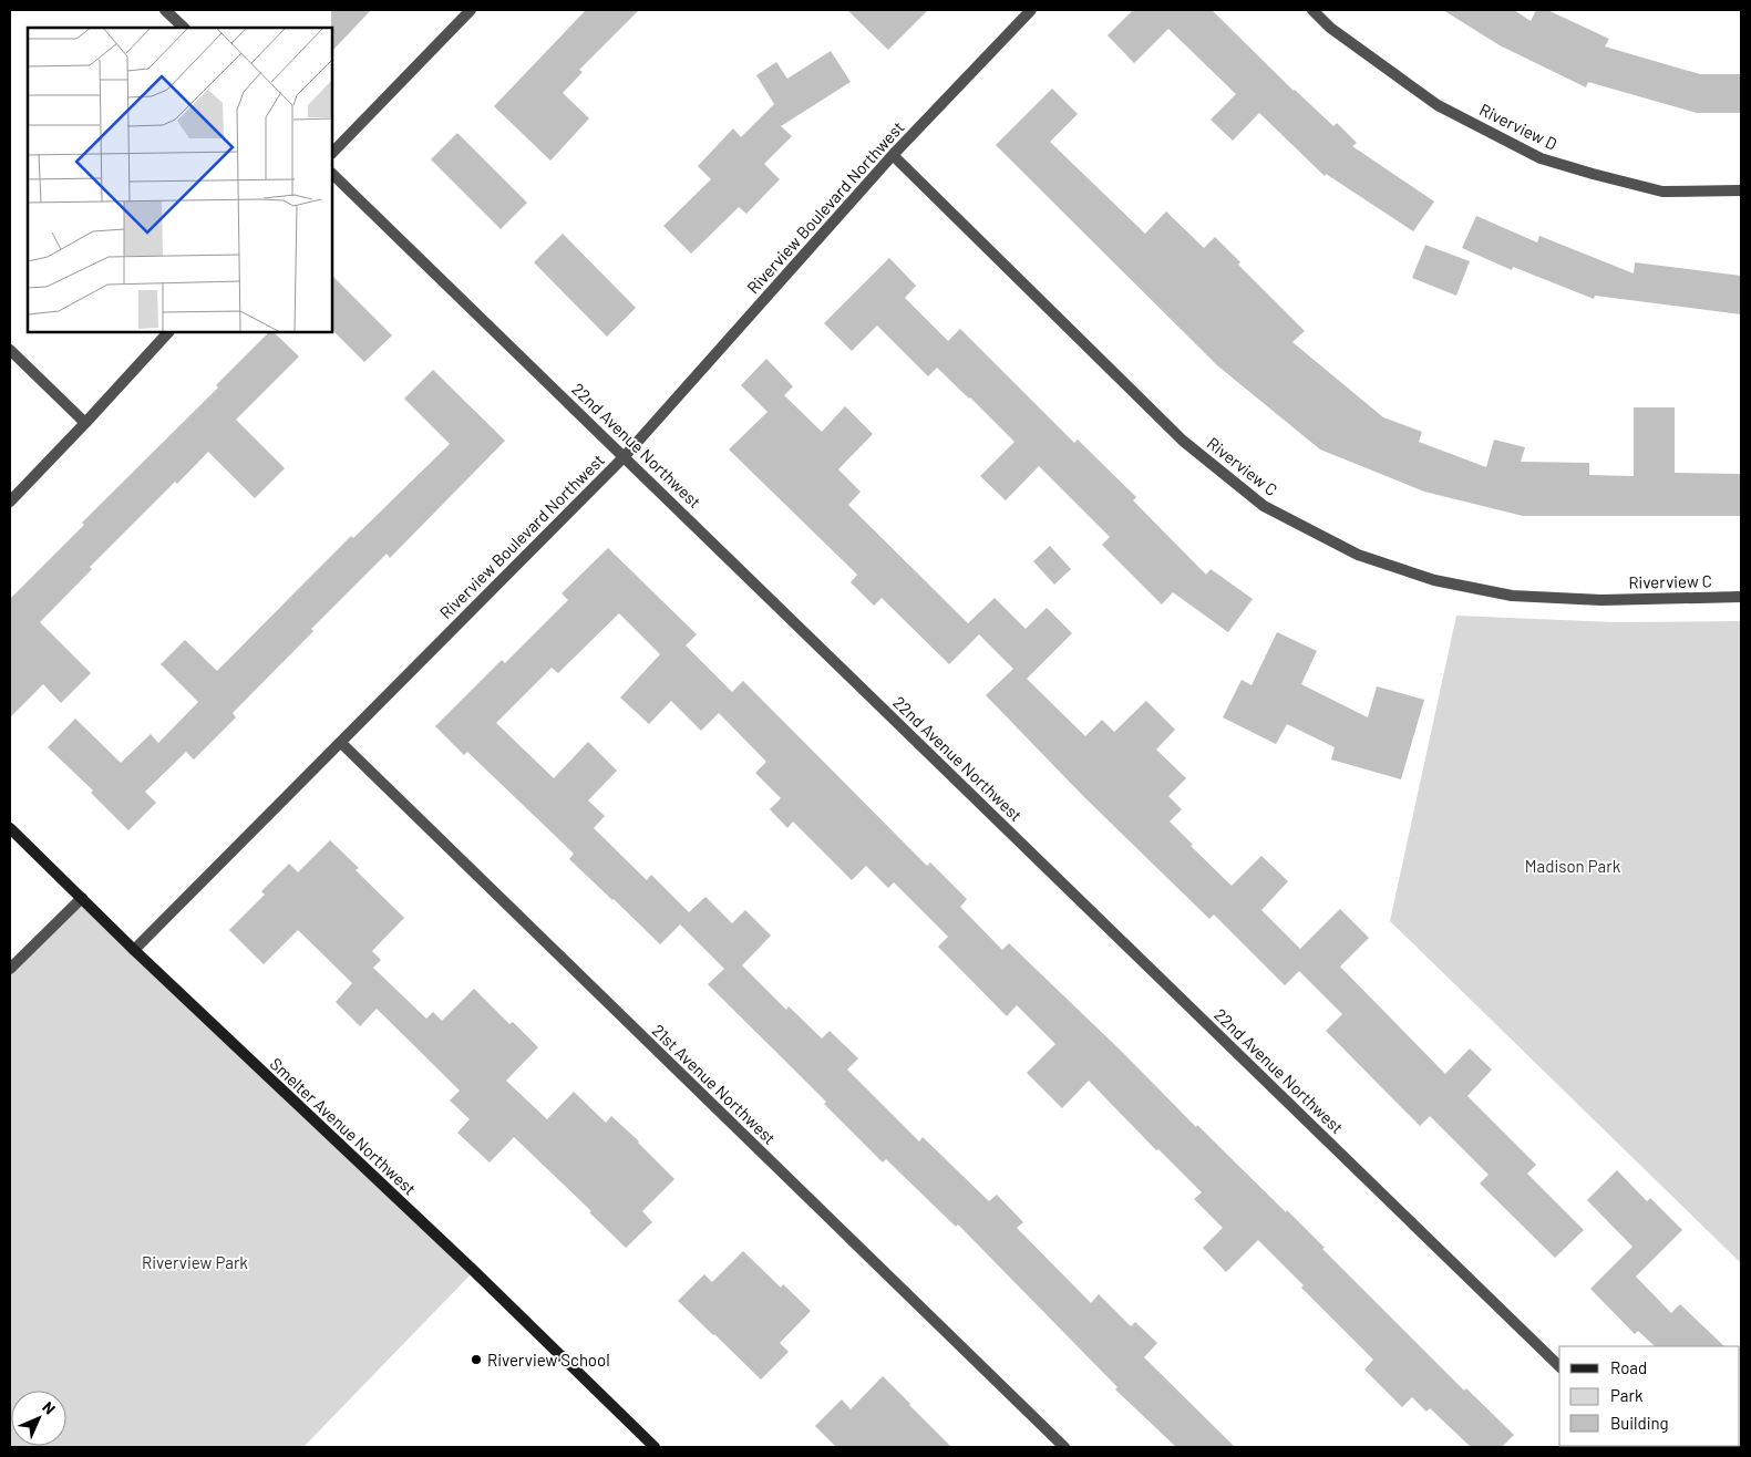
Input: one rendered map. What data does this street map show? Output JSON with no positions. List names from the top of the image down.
{
  "streets": {
    "street": [
      "Riverview D",
      "Riverview Boulevard Northwest",
      "22nd Avenue Northwest",
      "Riverview C",
      "21st Avenue Northwest",
      "Smelter Avenue Northwest"
    ]
  },
  "crossings": [
    ["Riverview Boulevard Northwest", "22nd Avenue Northwest"],
    ["Riverview Boulevard Northwest", "Riverview C"],
    ["Riverview Boulevard Northwest", "21st Avenue Northwest"],
    ["Riverview Boulevard Northwest", "Smelter Avenue Northwest"]
  ],
  "parks": ["Madison Park", "Riverview Park"],
  "places": ["Riverview School"],
  "legend": ["Road", "Park", "Building"],
  "north": "top right"
}
